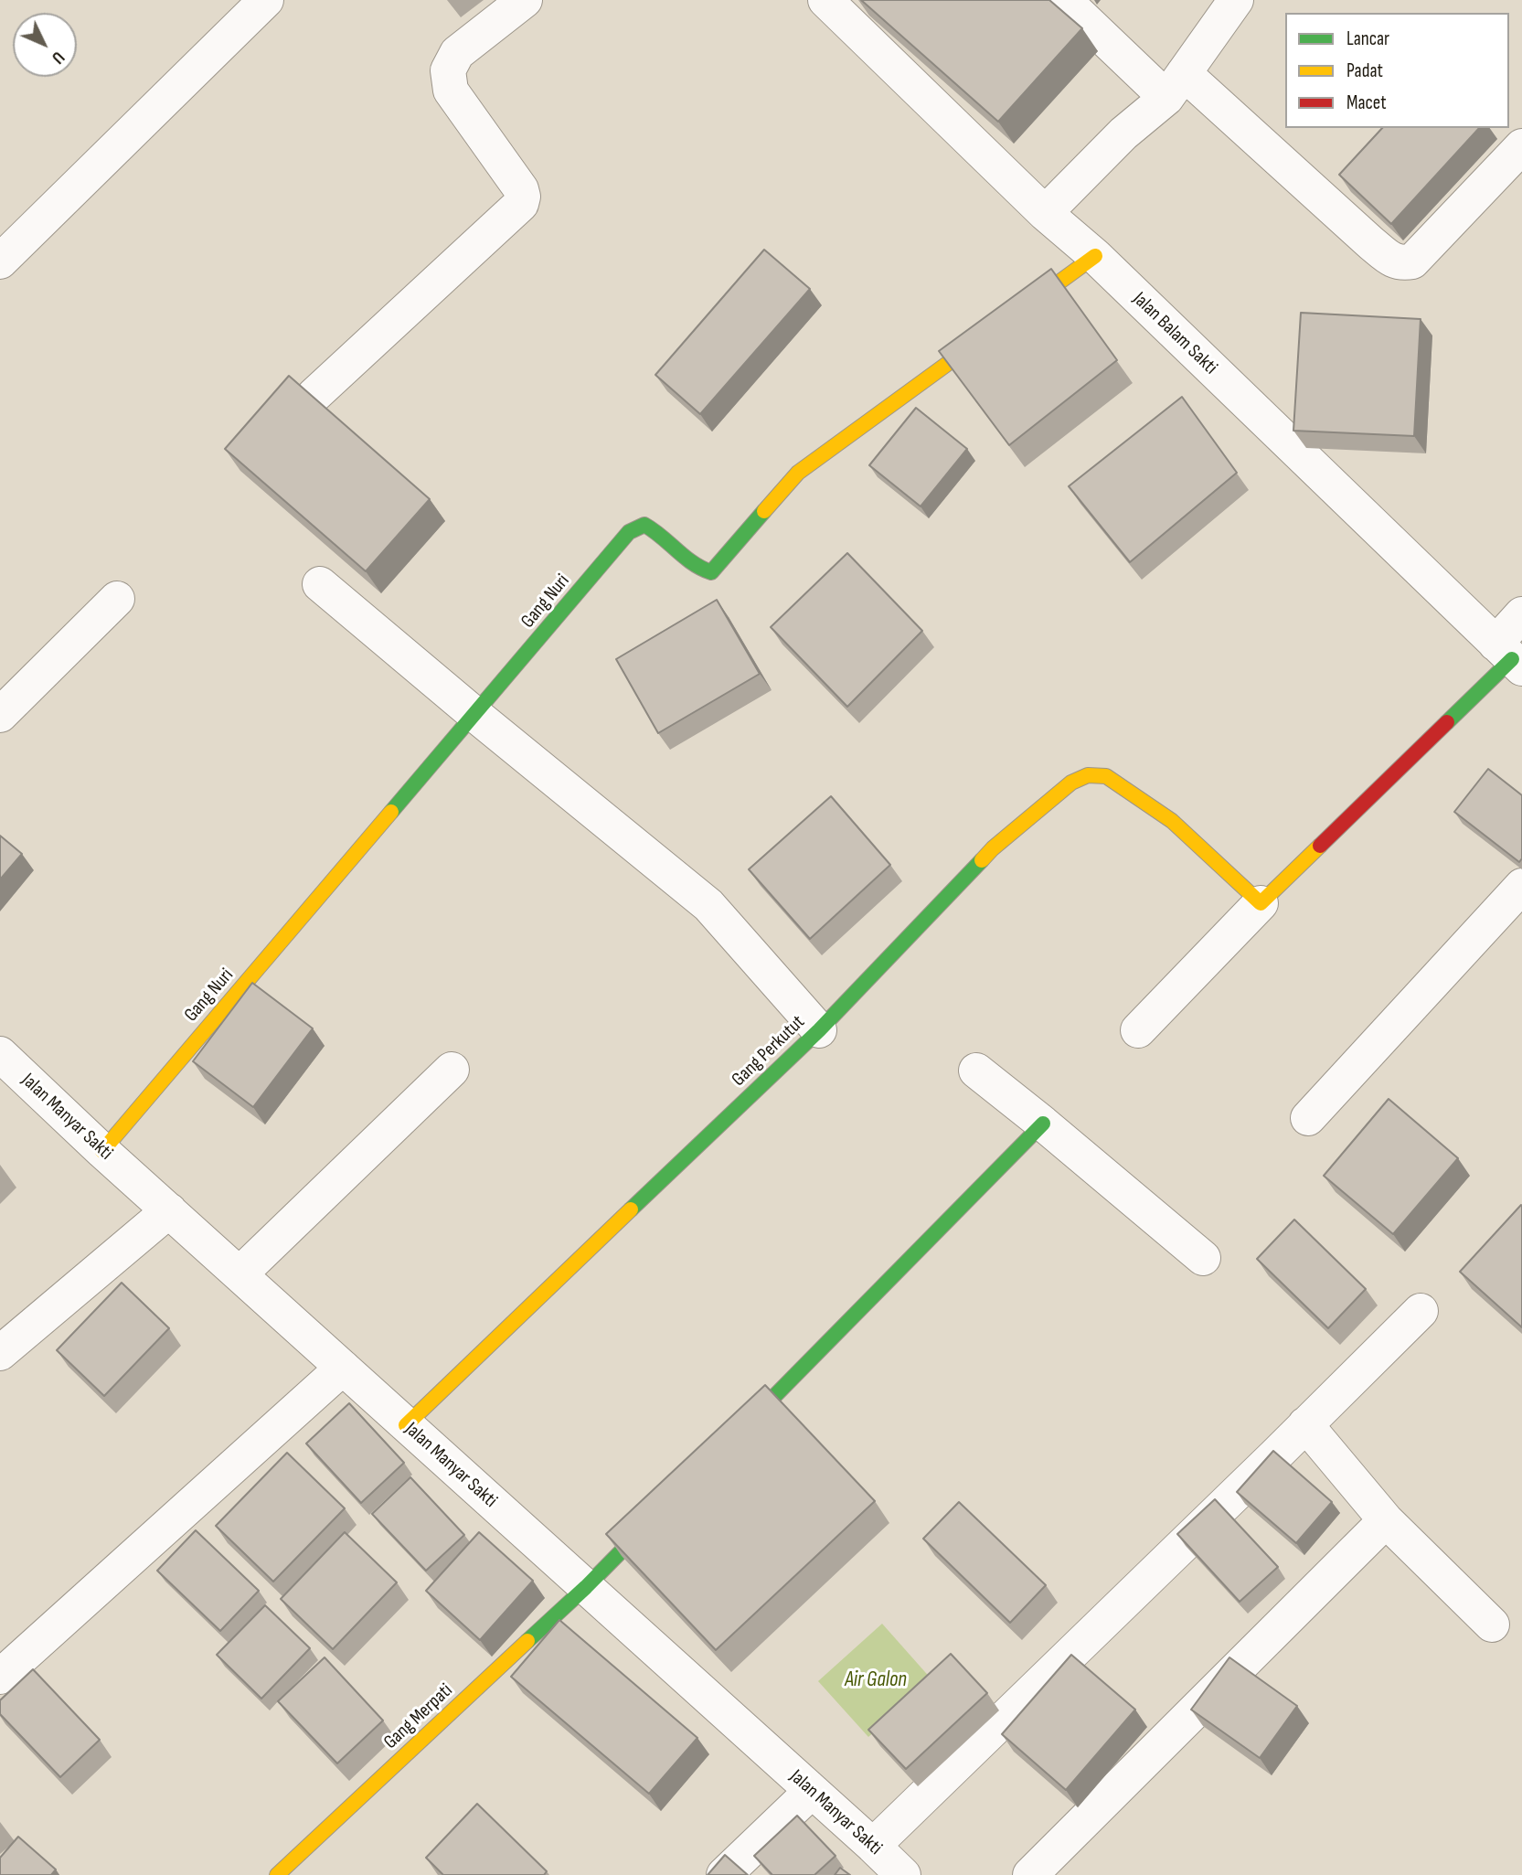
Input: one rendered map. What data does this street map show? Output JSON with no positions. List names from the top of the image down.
{
  "streets": {
    "street": [
      "Jalan Balam Sakti",
      "Gang Nuri",
      "Gang Perkutut",
      "Jalan Manyar Sakti",
      "Gang Merpati"
    ]
  },
  "crossings": [
    ["Jalan Balam Sakti", "Gang Nuri"],
    ["Gang Nuri", "Jalan Manyar Sakti"],
    ["Gang Perkutut", "Jalan Manyar Sakti"],
    ["Jalan Manyar Sakti", "Gang Merpati"]
  ],
  "water": ["Air Galon"],
  "legend": ["Lancar", "Padat", "Macet"],
  "north": "bottom right"
}
